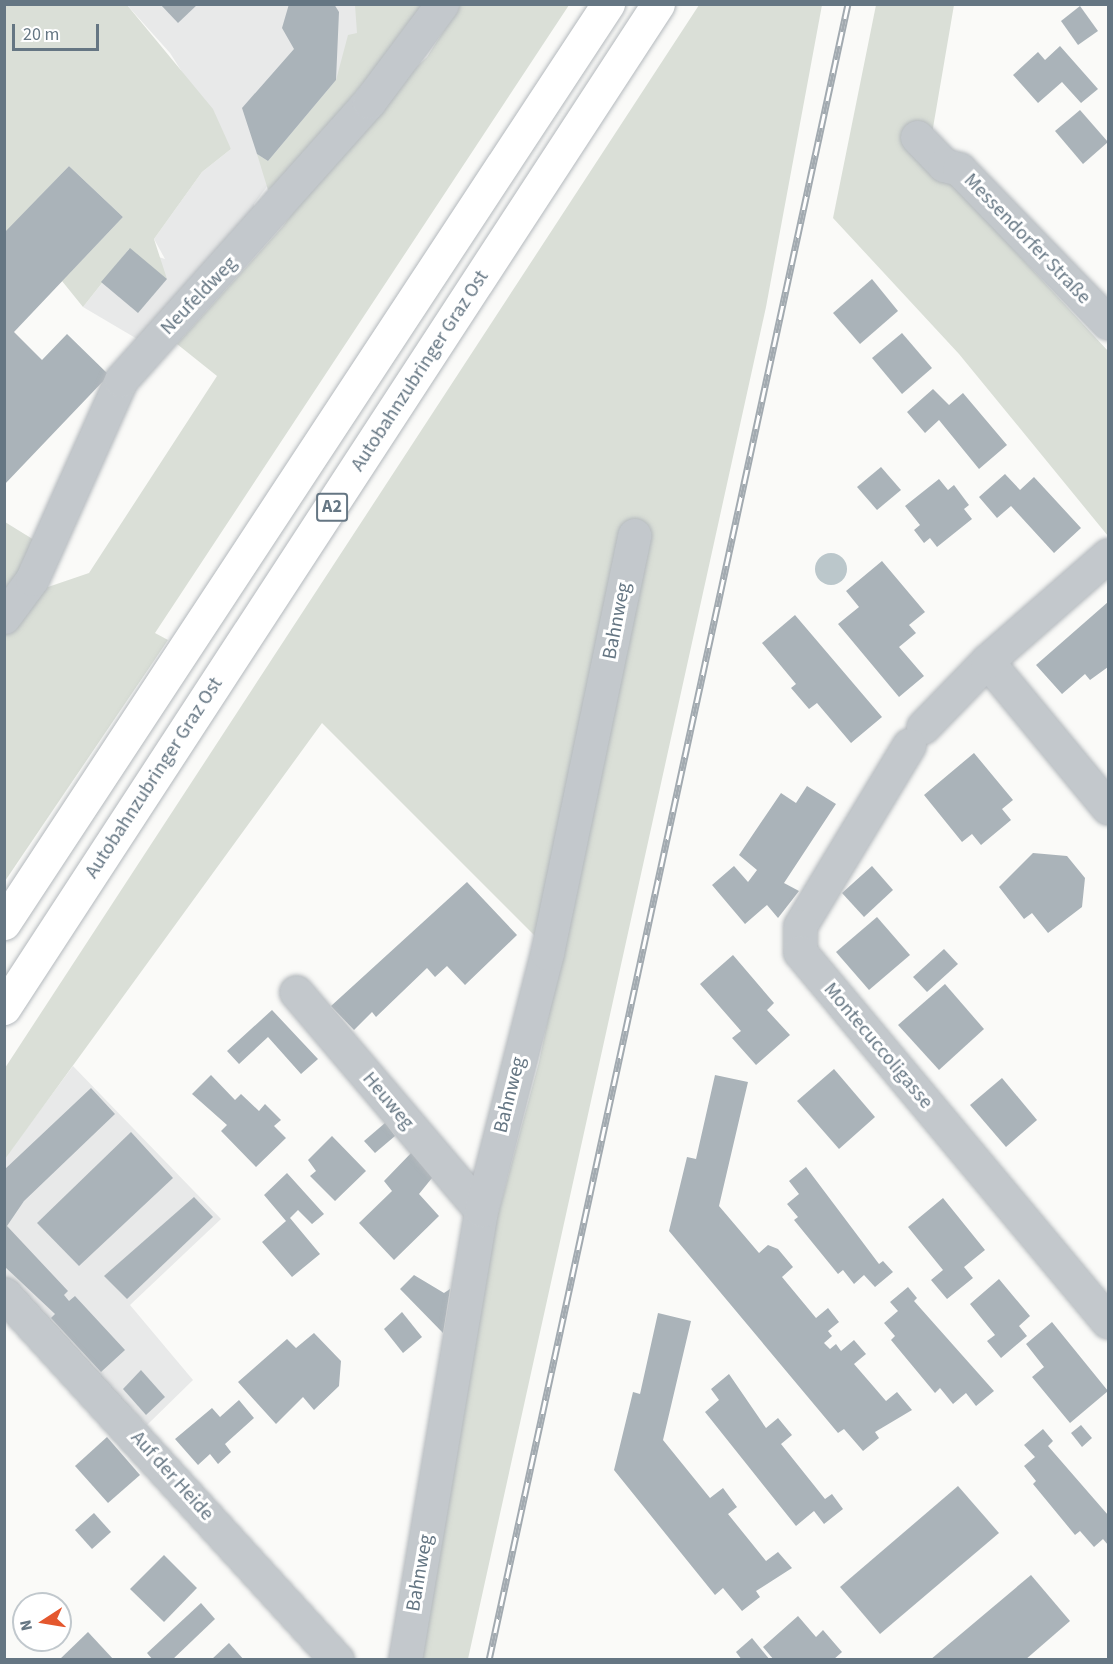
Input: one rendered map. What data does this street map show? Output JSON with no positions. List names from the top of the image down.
{
  "streets": {
    "highway": ["Autobahnzubringer Graz Ost", "A2"],
    "street": [
      "Messendorfer Straße",
      "Neufeldweg",
      "Bahnweg",
      "Montecuccoligasse",
      "Heuweg",
      "Auf der Heide"
    ]
  },
  "crossings": [
    ["Bahnweg", "Heuweg"]
  ],
  "scale_bar": "20 m",
  "north": "left"
}
